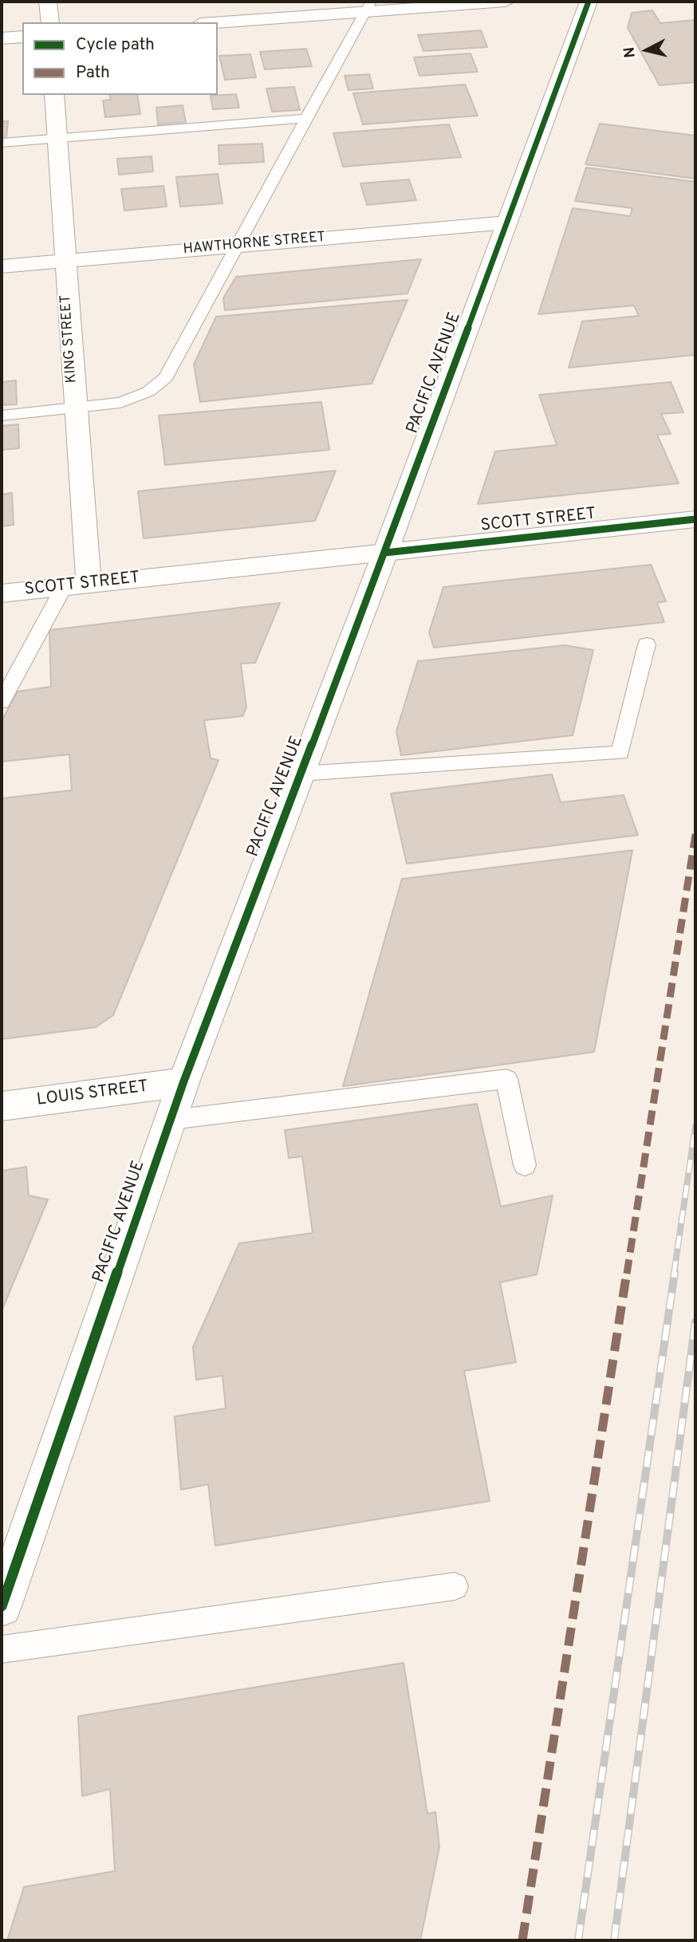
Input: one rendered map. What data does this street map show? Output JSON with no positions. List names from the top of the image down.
{
  "streets": {
    "street": [
      "HAWTHORNE STREET",
      "KING STREET",
      "PACIFIC AVENUE",
      "SCOTT STREET",
      "LOUIS STREET"
    ]
  },
  "crossings": [
    ["HAWTHORNE STREET", "KING STREET"],
    ["HAWTHORNE STREET", "PACIFIC AVENUE"],
    ["KING STREET", "SCOTT STREET"],
    ["PACIFIC AVENUE", "SCOTT STREET"],
    ["PACIFIC AVENUE", "LOUIS STREET"]
  ],
  "legend": ["Cycle path", "Path"],
  "north": "left"
}
